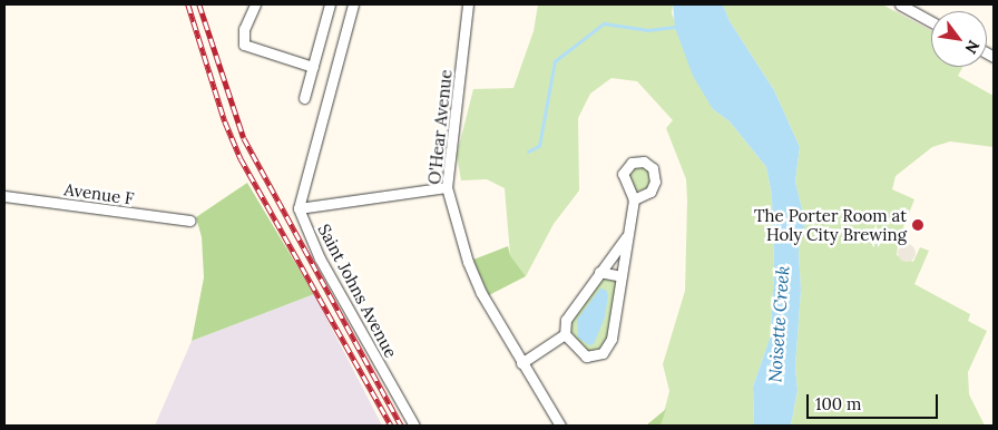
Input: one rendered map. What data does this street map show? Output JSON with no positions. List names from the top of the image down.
{
  "streets": {
    "street": ["O'Hear Avenue", "Avenue F", "Saint Johns Avenue"]
  },
  "water": ["Noisette Creek"],
  "places": ["The Porter Room at Holy City Brewing"],
  "scale_bar": "100 m",
  "north": "bottom right"
}
